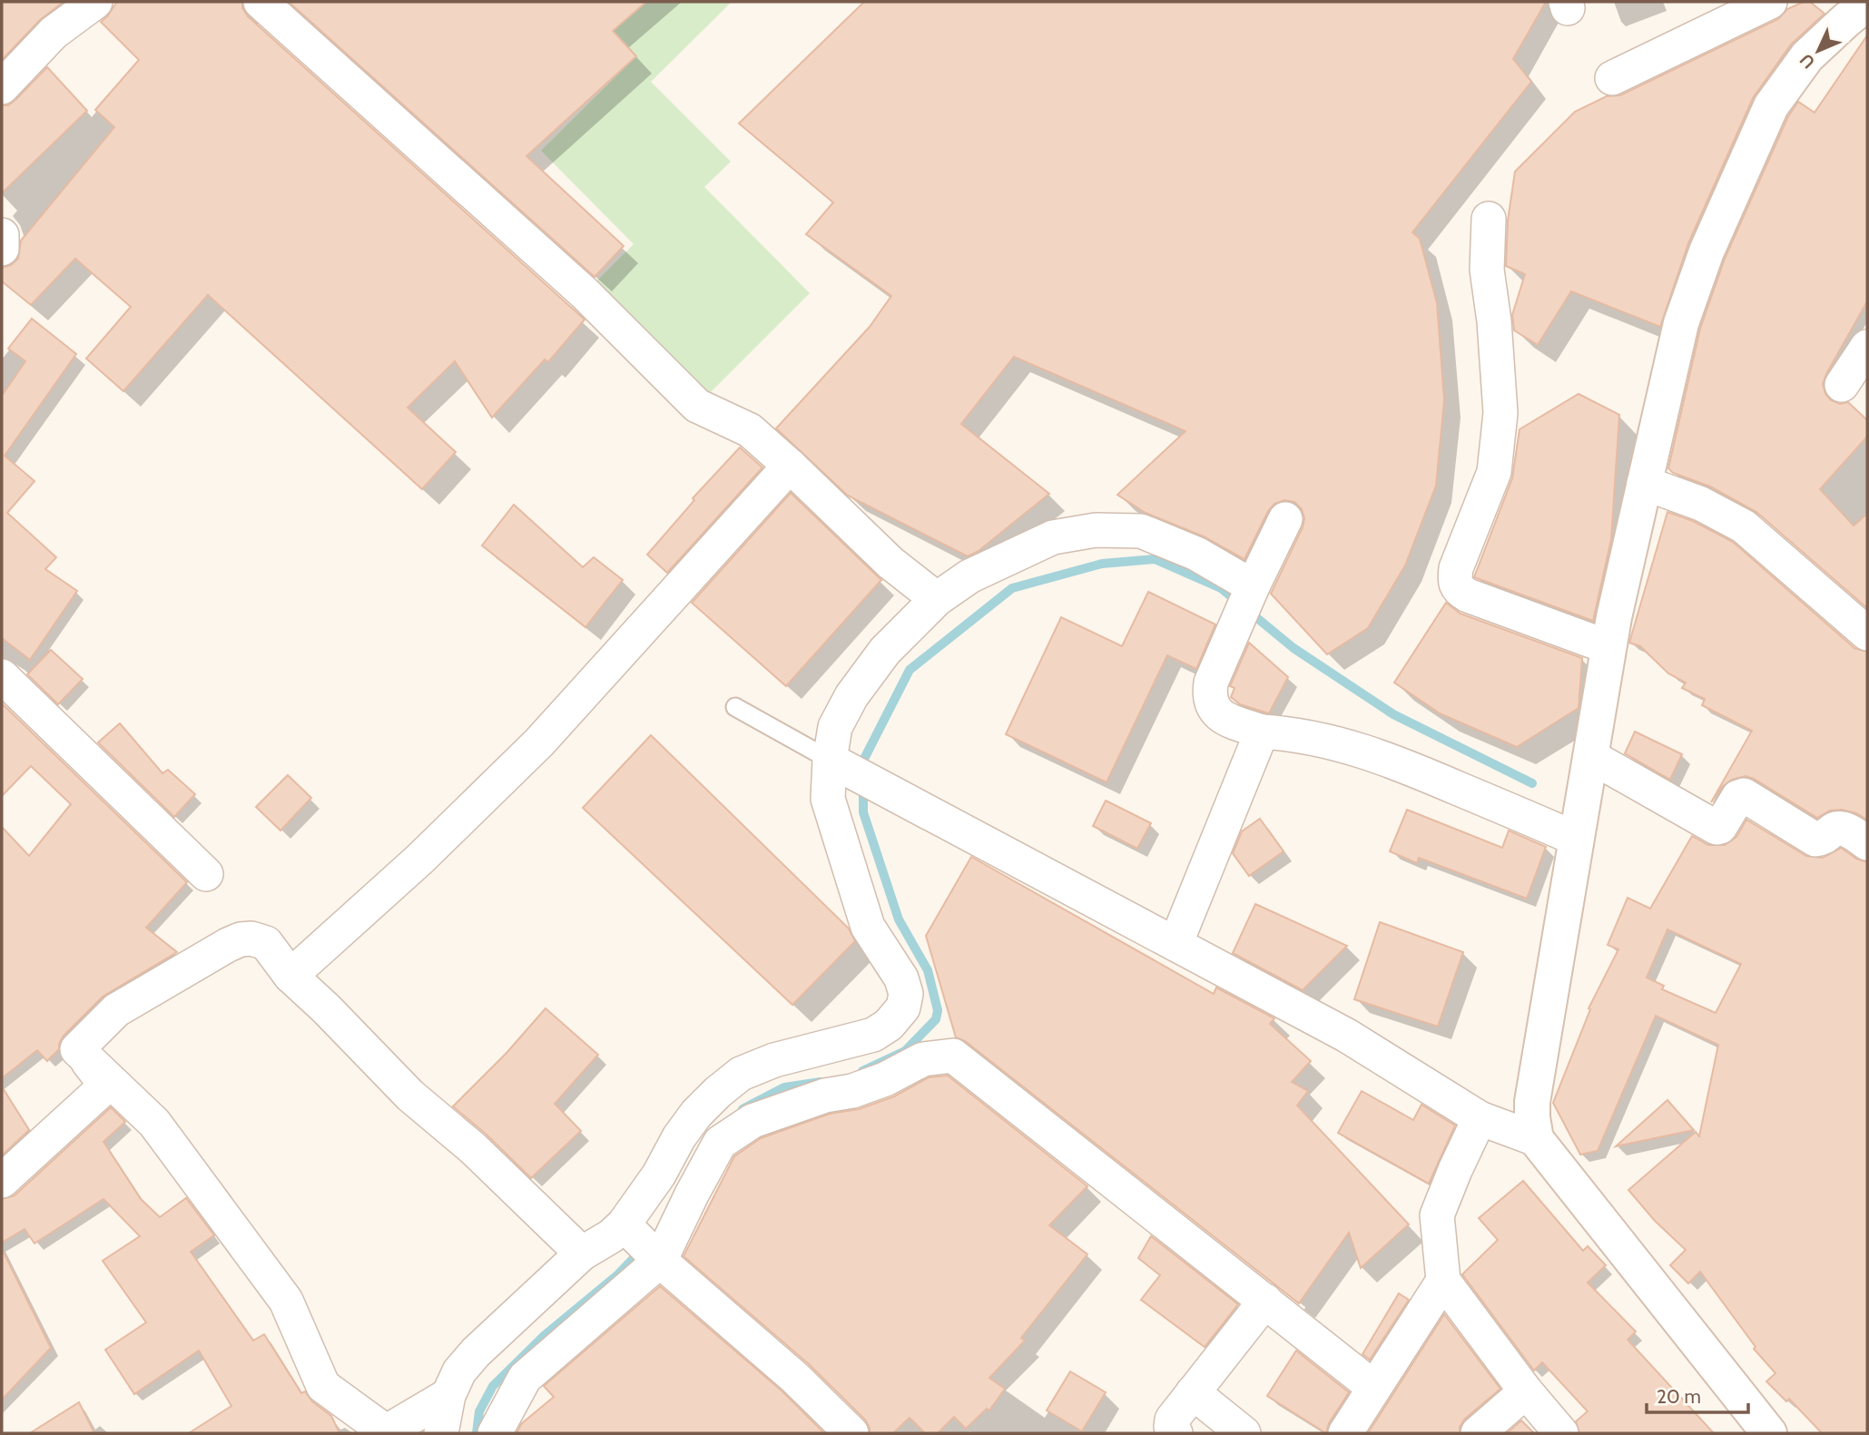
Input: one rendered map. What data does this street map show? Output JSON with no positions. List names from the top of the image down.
{
  "scale_bar": "20 m",
  "north": "bottom left"
}
